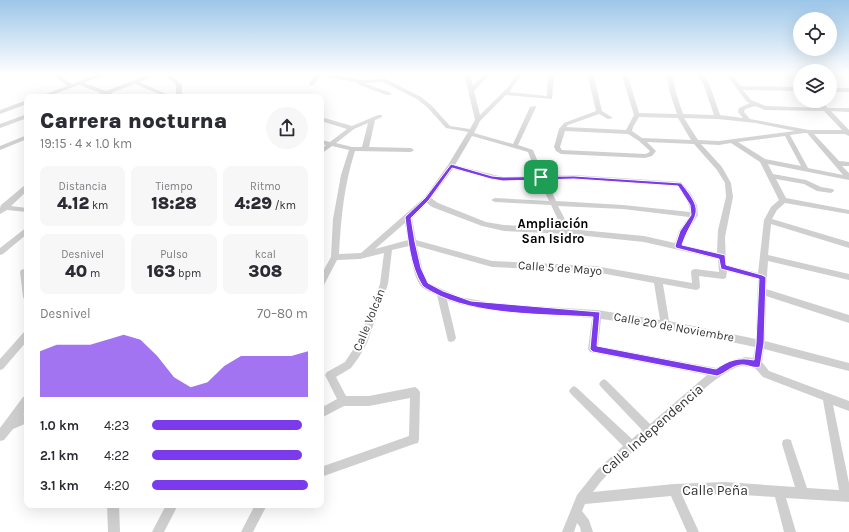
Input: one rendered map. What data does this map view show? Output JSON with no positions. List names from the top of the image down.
{
  "streets": {
    "street": [
      "Calle 5 de Mayo",
      "Calle Volcán",
      "Calle 20 de Noviembre",
      "Calle Independencia",
      "Calle Peña"
    ]
  },
  "crossings": [
    ["Calle 5 de Mayo", "Calle 20 de Noviembre"],
    ["Calle Independencia", "Calle Peña"]
  ],
  "districts": ["Ampliación San Isidro"],
  "page": {
    "heading": ["Carrera nocturna", "19:15 · 4 × 1.0 km"],
    "stats": [
      ["Distancia", "4.12 km"],
      ["Tiempo", "18:28"],
      ["Ritmo", "4:29 /km"],
      ["Desnivel", "40 m"],
      ["Pulso", "163 bpm"],
      ["kcal", "308"]
    ],
    "chart": ["Desnivel", "70–80 m"],
    "list": [
      {
        "name": "1.0 km",
        "note": "4:23"
      },
      {
        "name": "2.1 km",
        "note": "4:22"
      },
      {
        "name": "3.1 km",
        "note": "4:20"
      }
    ]
  }
}
